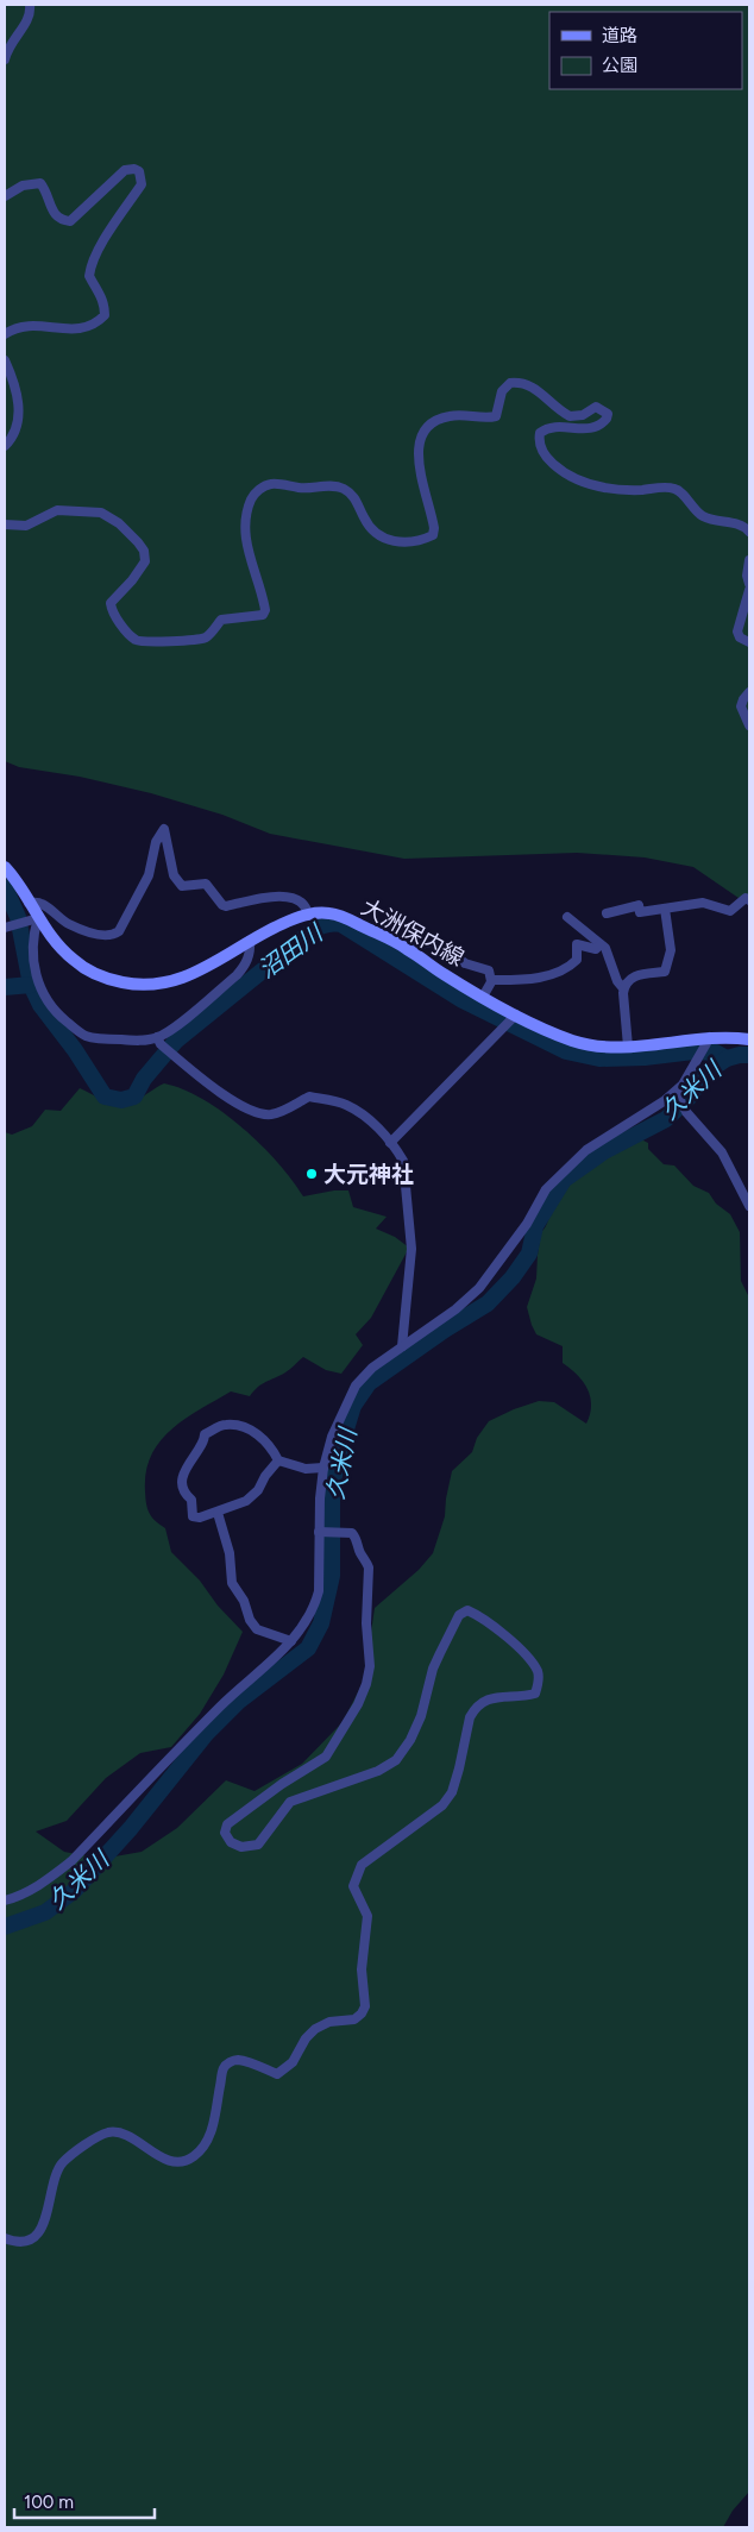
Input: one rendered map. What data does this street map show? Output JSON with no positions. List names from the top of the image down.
{
  "streets": {
    "main road": ["大洲保内線"]
  },
  "water": ["沼田川", "久米川"],
  "places": ["大元神社"],
  "legend": ["道路", "公園"],
  "scale_bar": "100 m"
}
